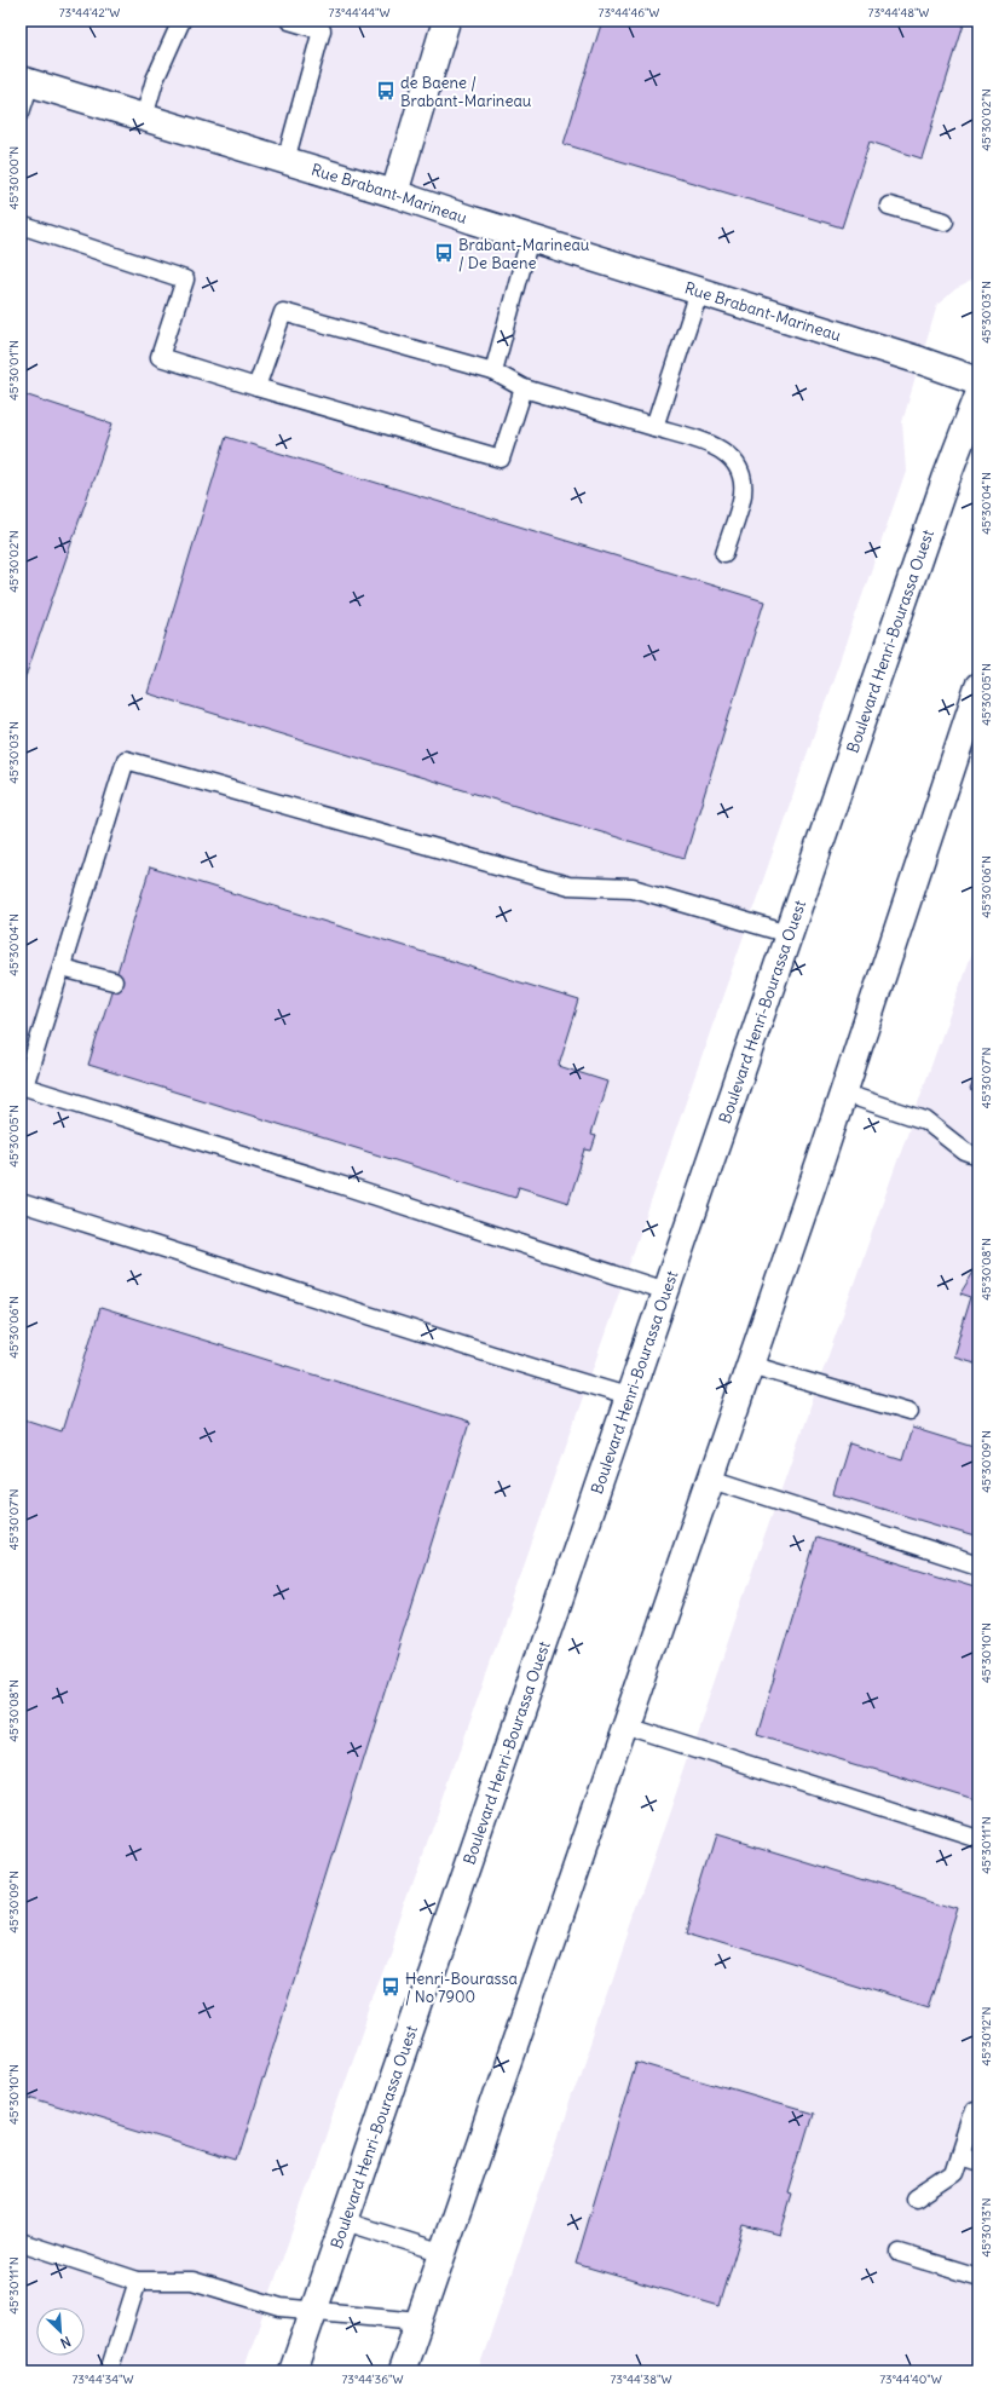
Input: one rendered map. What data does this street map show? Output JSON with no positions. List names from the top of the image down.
{
  "streets": {
    "main road": ["Rue Brabant-Marineau", "Boulevard Henri-Bourassa Ouest"]
  },
  "places": {
    "bus stop": ["de Baene / Brabant-Marineau", "Brabant-Marineau / De Baene", "Henri-Bourassa / No 7900"]
  },
  "north": "bottom right",
  "coordinates": [
    "73°44'42\"W",
    "73°44'44\"W",
    "73°44'46\"W",
    "73°44'48\"W",
    "45°30'02\"N",
    "45°30'00\"N",
    "45°30'03\"N",
    "45°30'01\"N",
    "45°30'04\"N",
    "45°30'05\"N",
    "45°30'06\"N",
    "45°30'07\"N",
    "45°30'08\"N",
    "45°30'09\"N",
    "45°30'10\"N",
    "45°30'11\"N",
    "45°30'12\"N",
    "45°30'13\"N",
    "73°44'34\"W",
    "73°44'36\"W",
    "73°44'38\"W",
    "73°44'40\"W"
  ]
}
